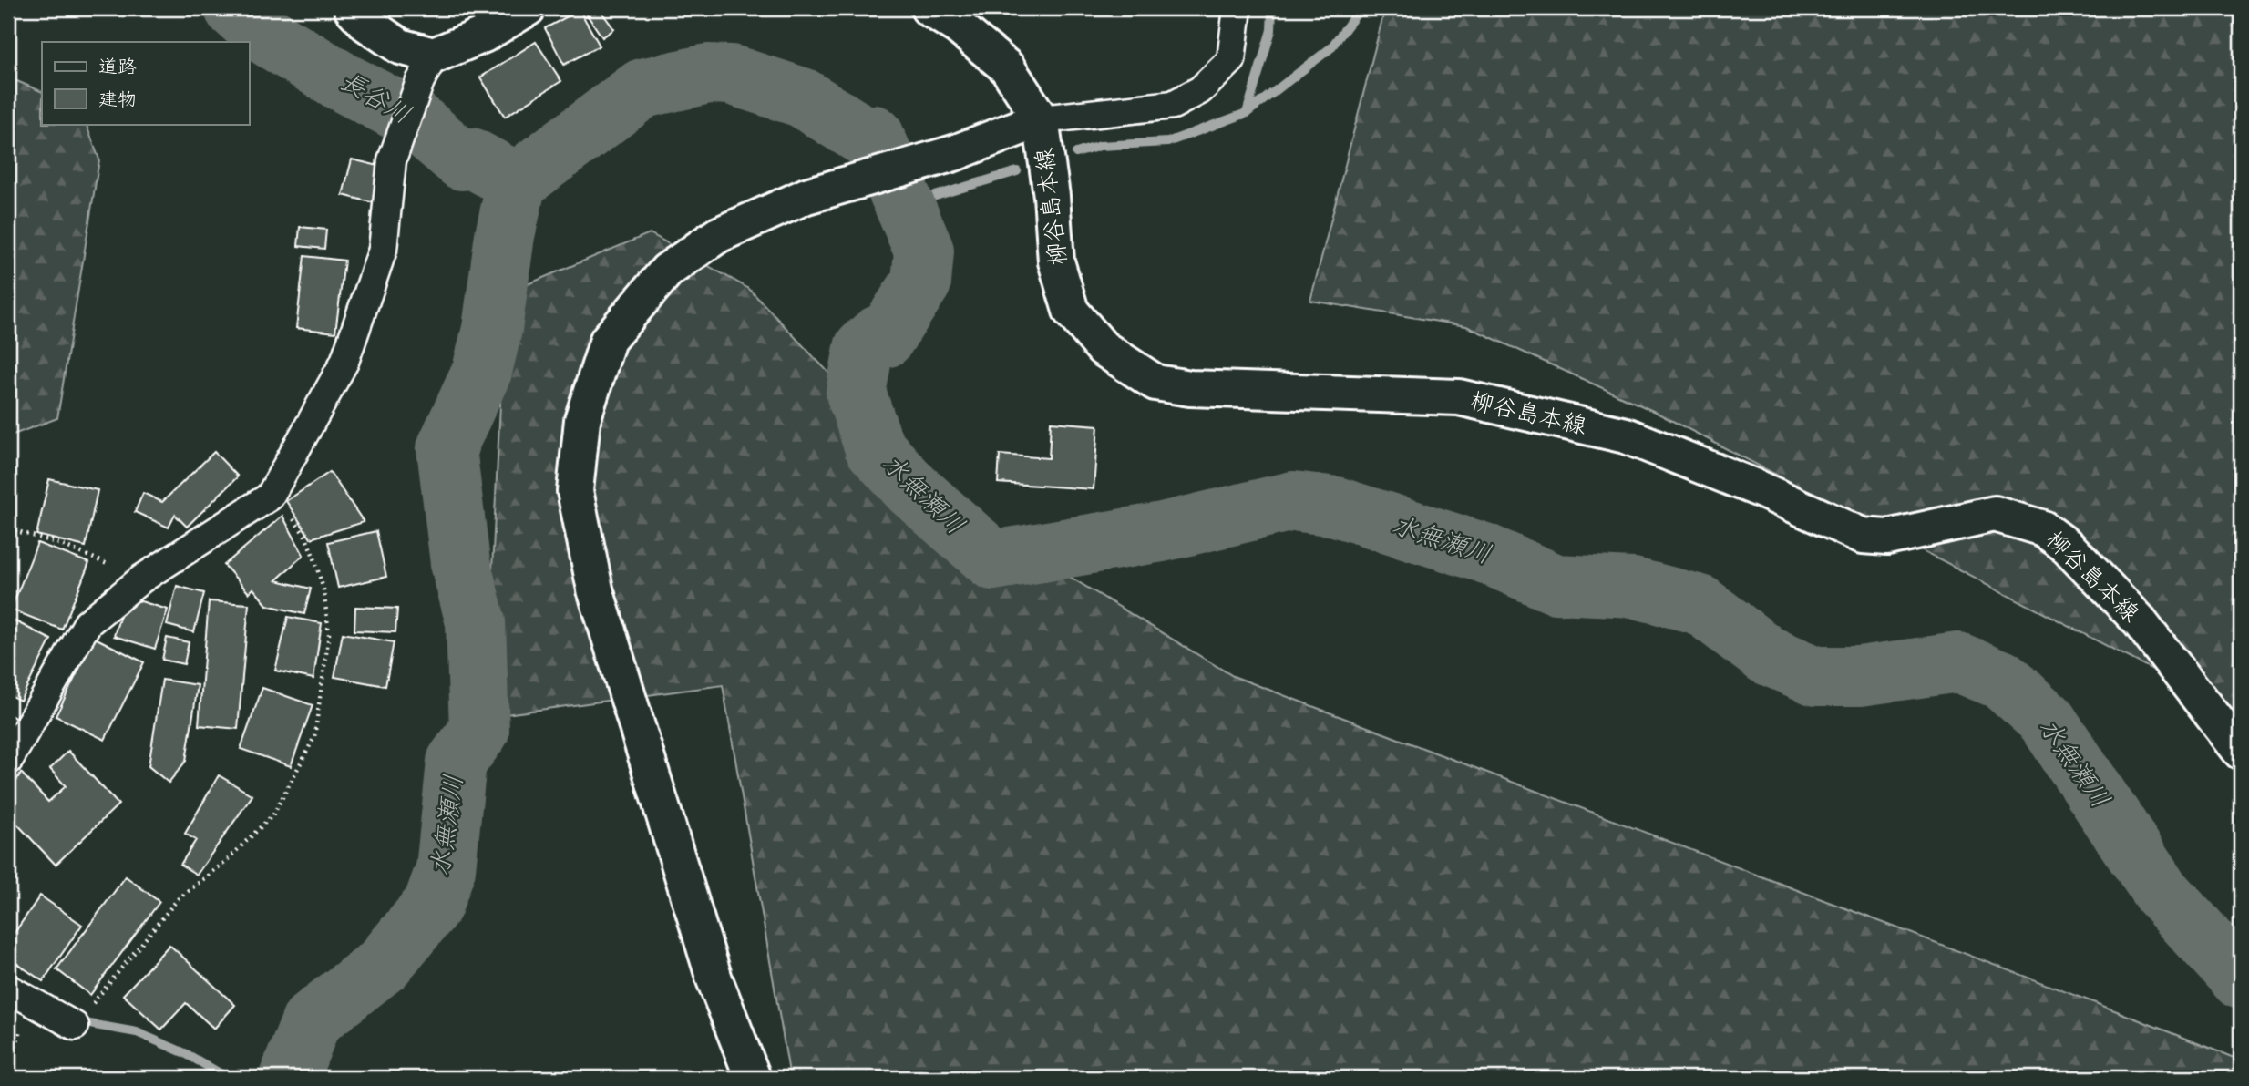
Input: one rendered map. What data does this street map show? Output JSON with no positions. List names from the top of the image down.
{
  "streets": {
    "main road": ["柳谷島本線"]
  },
  "water": ["長谷川", "水無瀬川"],
  "legend": ["道路", "建物"]
}
